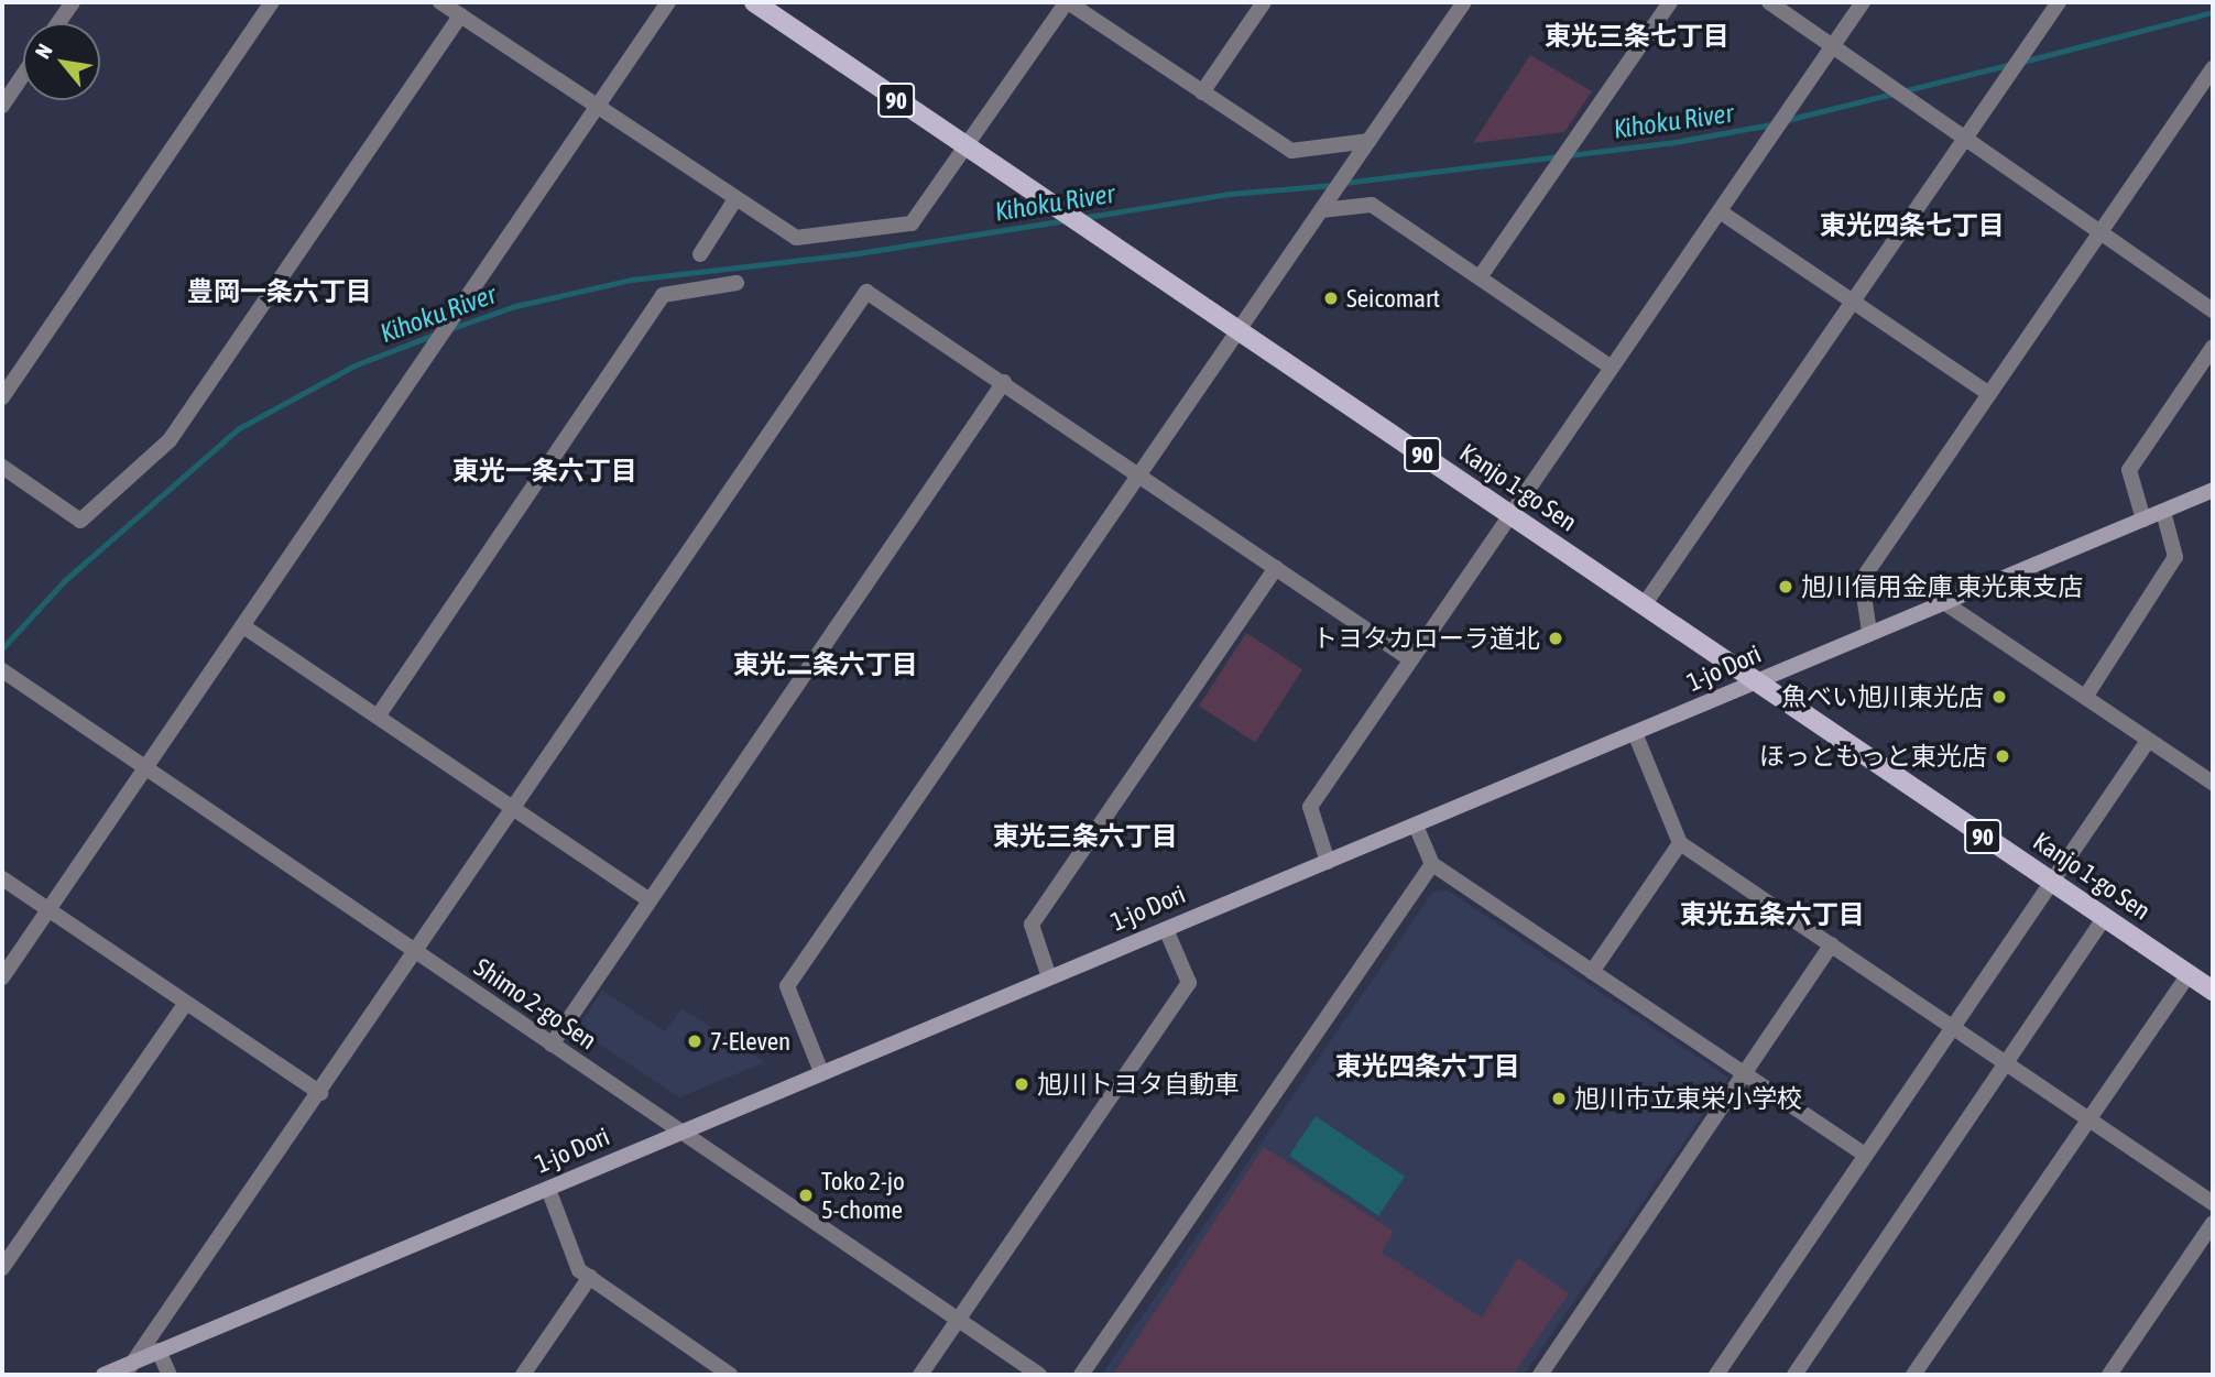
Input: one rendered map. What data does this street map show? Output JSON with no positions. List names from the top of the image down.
{
  "streets": {
    "main road": ["90", "Kanjo 1-go Sen", "1-jo Dori"],
    "street": ["Shimo 2-go Sen"]
  },
  "crossings": [
    ["Kanjo 1-go Sen", "1-jo Dori"],
    ["1-jo Dori", "Shimo 2-go Sen"]
  ],
  "districts": [
    "東光三条七丁目",
    "東光四条七丁目",
    "豊岡一条六丁目",
    "東光一条六丁目",
    "東光二条六丁目",
    "東光三条六丁目",
    "東光五条六丁目",
    "東光四条六丁目"
  ],
  "water": ["Kihoku River"],
  "places": [
    "Seicomart",
    "旭川信用金庫 東光東支店",
    "トヨタカローラ道北",
    "魚べい旭川東光店",
    "ほっともっと東光店",
    "7-Eleven",
    "旭川トヨタ自動車",
    "旭川市立東栄小学校",
    "Toko 2-jo 5-chome"
  ],
  "north": "top left"
}
